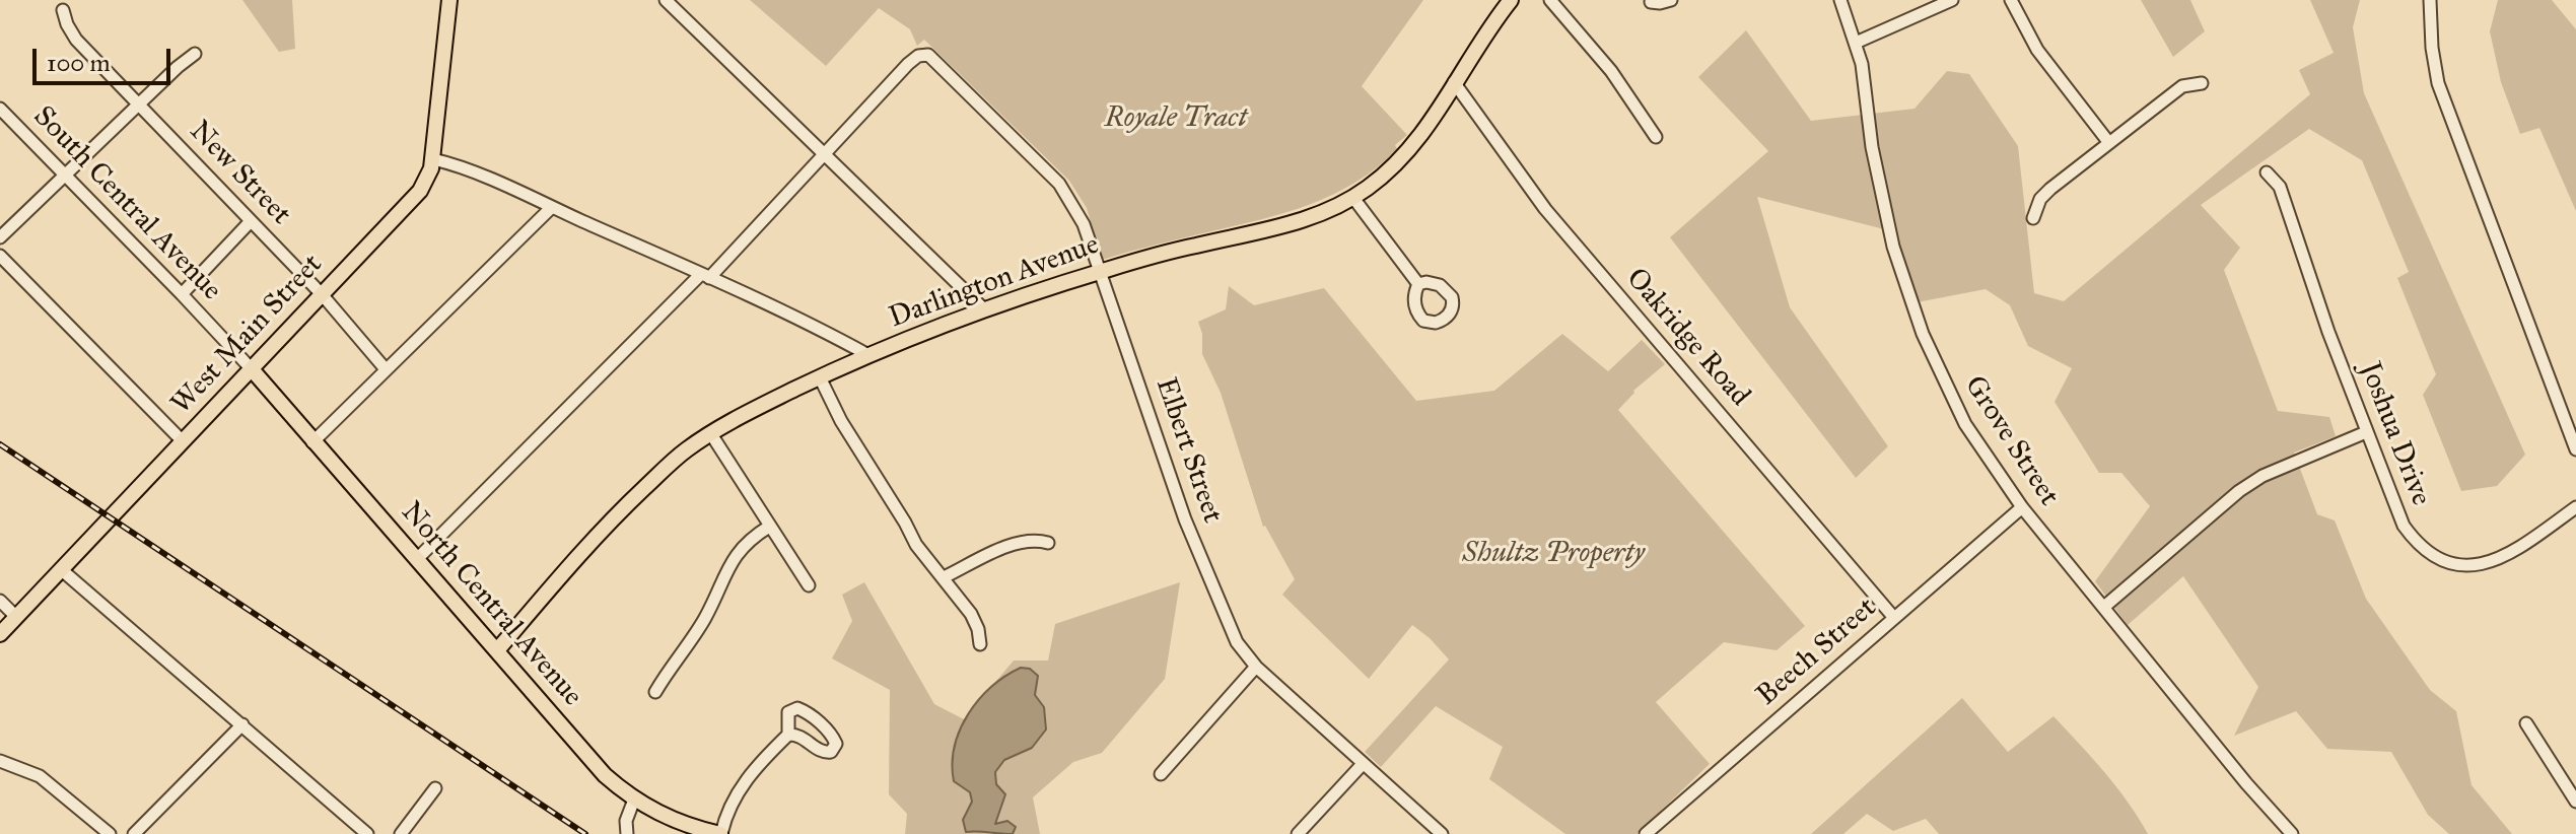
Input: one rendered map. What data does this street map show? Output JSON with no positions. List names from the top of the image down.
{
  "streets": {
    "main road": ["Darlington Avenue", "West Main Street", "North Central Avenue"],
    "street": [
      "New Street",
      "South Central Avenue",
      "Oakridge Road",
      "Joshua Drive",
      "Grove Street",
      "Elbert Street",
      "Beech Street"
    ]
  },
  "crossings": [
    ["New Street", "West Main Street"],
    ["South Central Avenue", "West Main Street"],
    ["South Central Avenue", "North Central Avenue"],
    ["Darlington Avenue", "Oakridge Road"],
    ["Darlington Avenue", "Elbert Street"],
    ["Darlington Avenue", "North Central Avenue"],
    ["West Main Street", "North Central Avenue"],
    ["Oakridge Road", "Beech Street"],
    ["Grove Street", "Beech Street"]
  ],
  "parks": ["Royale Tract", "Shultz Property"],
  "scale_bar": "100 m"
}
